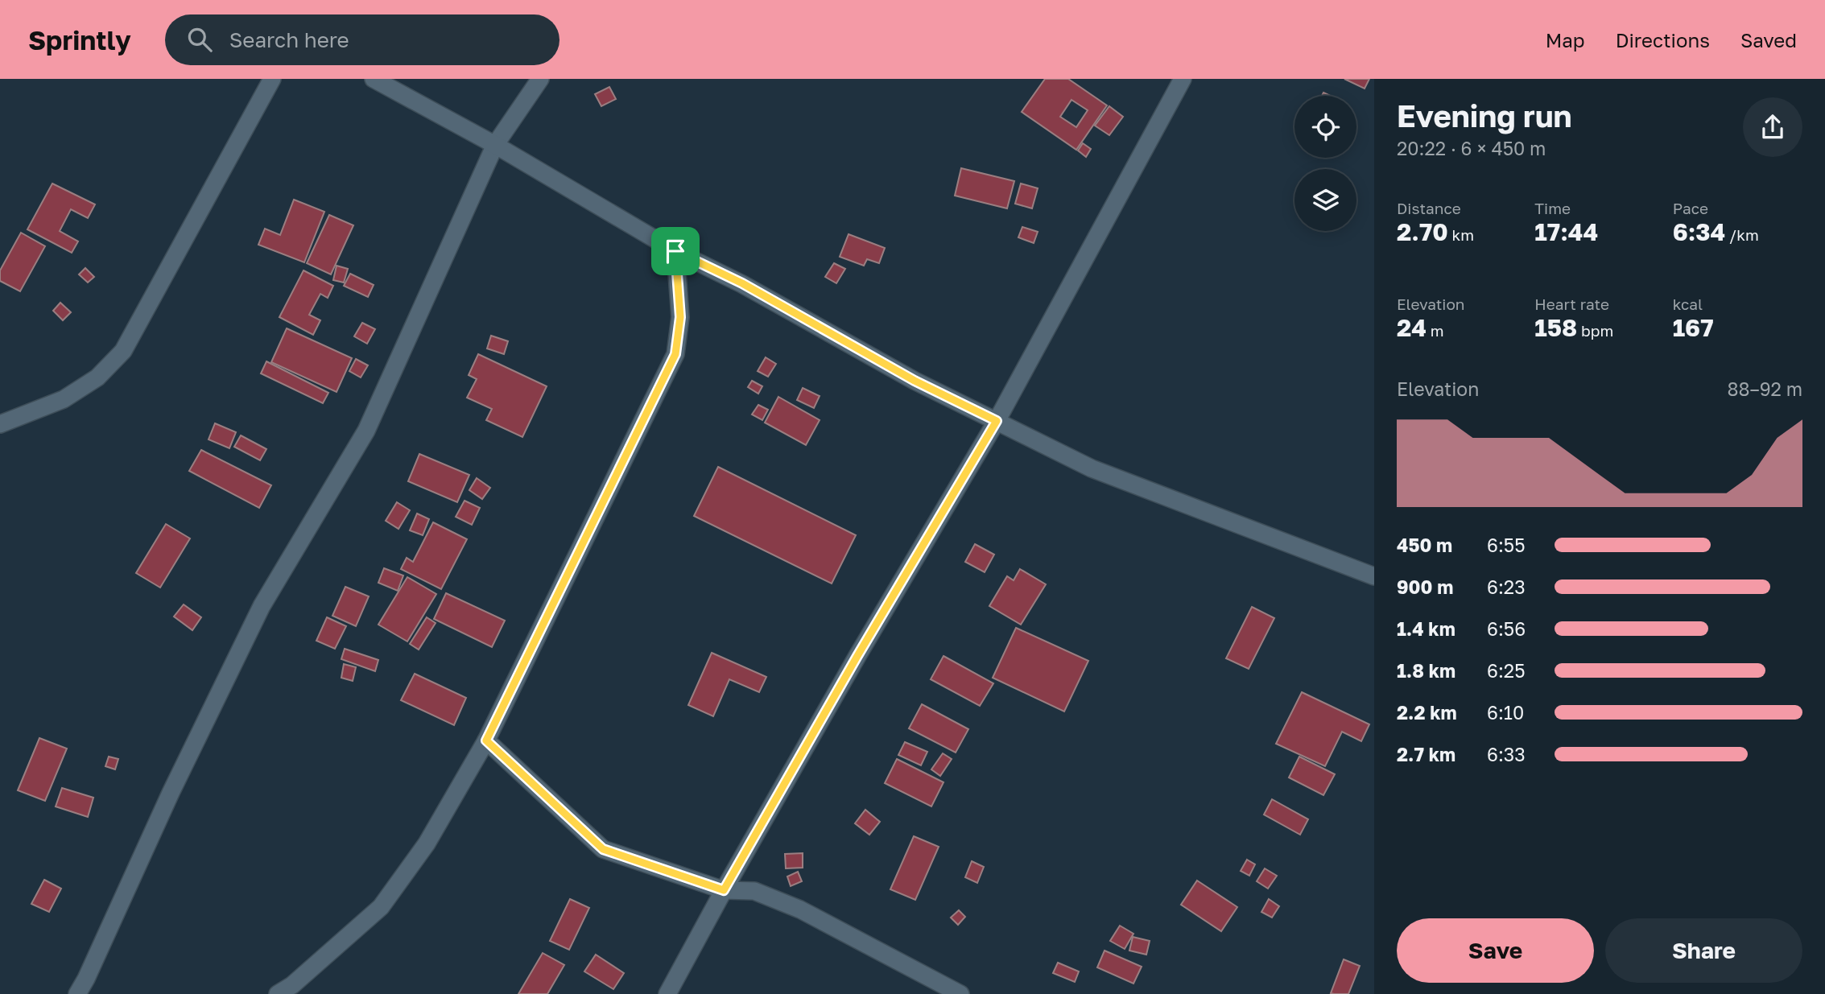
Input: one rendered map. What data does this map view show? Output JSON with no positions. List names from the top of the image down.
{
  "page": {
    "header": "Sprintly",
    "search": "Search here",
    "nav": ["Map", "Directions", "Saved"],
    "heading": ["Evening run", "20:22 · 6 × 450 m"],
    "stats": [
      ["Distance", "2.70 km"],
      ["Time", "17:44"],
      ["Pace", "6:34 /km"],
      ["Elevation", "24 m"],
      ["Heart rate", "158 bpm"],
      ["kcal", "167"]
    ],
    "chart": ["Elevation", "88–92 m"],
    "list": [
      {
        "name": "450 m",
        "note": "6:55"
      },
      {
        "name": "900 m",
        "note": "6:23"
      },
      {
        "name": "1.4 km",
        "note": "6:56"
      },
      {
        "name": "1.8 km",
        "note": "6:25"
      },
      {
        "name": "2.2 km",
        "note": "6:10"
      },
      {
        "name": "2.7 km",
        "note": "6:33"
      }
    ],
    "buttons": ["Save", "Share"]
  }
}
